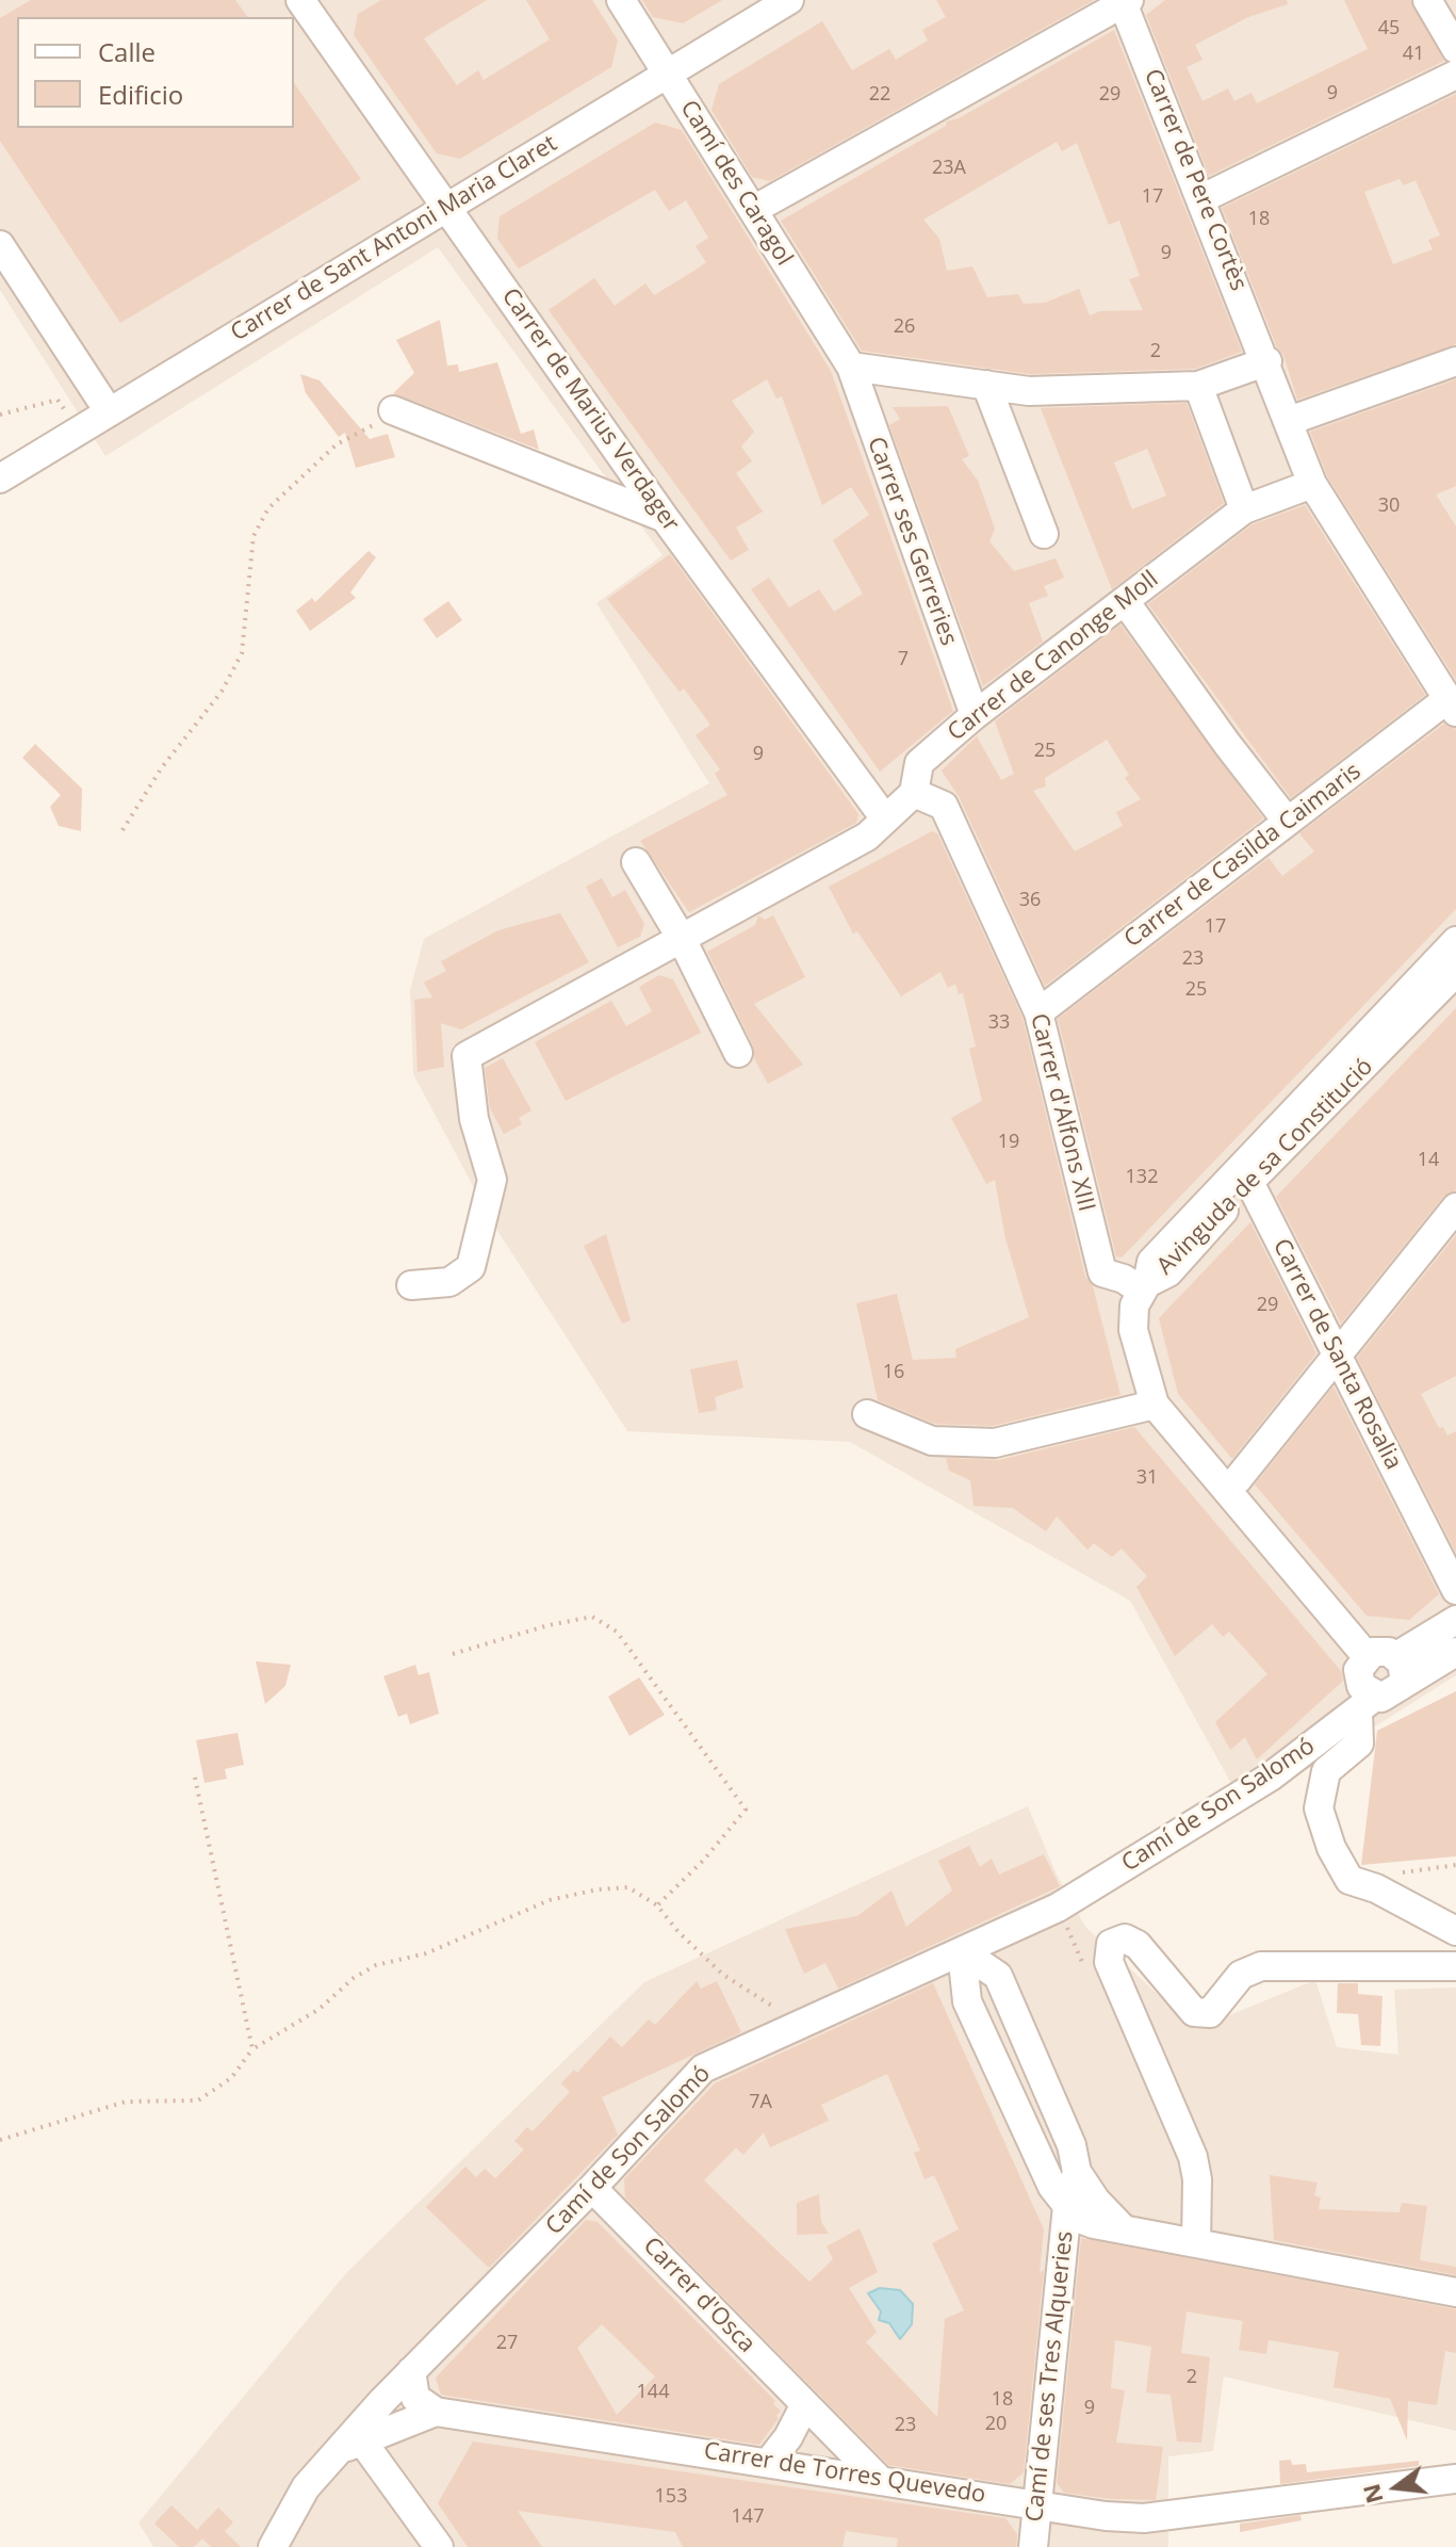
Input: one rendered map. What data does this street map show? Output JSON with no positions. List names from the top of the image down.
{
  "streets": {
    "street": [
      "Carrer de Pere Cortès",
      "Camí des Caragol",
      "Carrer de Sant Antoni Maria Claret",
      "Carrer de Marius Verdager",
      "Carrer ses Gerreries",
      "Carrer de Canonge Moll",
      "Carrer de Casilda Caimaris",
      "Carrer d'Alfons XIII",
      "Avinguda de sa Constitució",
      "Carrer de Santa Rosalia",
      "Camí de Son Salomó",
      "Carrer d'Osca",
      "Camí de ses Tres Alqueries",
      "Carrer de Torres Quevedo"
    ]
  },
  "crossings": [
    ["Carrer de Pere Cortès", "Carrer de Canonge Moll"],
    ["Carrer de Pere Cortès", "Carrer de Casilda Caimaris"],
    ["Camí des Caragol", "Carrer de Sant Antoni Maria Claret"],
    ["Camí des Caragol", "Carrer ses Gerreries"],
    ["Carrer de Sant Antoni Maria Claret", "Carrer de Marius Verdager"],
    ["Carrer de Marius Verdager", "Carrer de Canonge Moll"],
    ["Carrer ses Gerreries", "Carrer de Canonge Moll"],
    ["Carrer de Canonge Moll", "Carrer d'Alfons XIII"],
    ["Carrer de Casilda Caimaris", "Carrer d'Alfons XIII"],
    ["Carrer d'Alfons XIII", "Avinguda de sa Constitució"],
    ["Avinguda de sa Constitució", "Carrer de Santa Rosalia"],
    ["Camí de Son Salomó", "Carrer d'Osca"],
    ["Camí de Son Salomó", "Carrer de Torres Quevedo"],
    ["Carrer d'Osca", "Carrer de Torres Quevedo"],
    ["Camí de ses Tres Alqueries", "Carrer de Torres Quevedo"]
  ],
  "house_numbers": [
    "45",
    "41",
    "9",
    "22",
    "29",
    "23A",
    "17",
    "18",
    "9",
    "26",
    "2",
    "30",
    "7",
    "25",
    "9",
    "36",
    "17",
    "23",
    "25",
    "33",
    "19",
    "14",
    "132",
    "29",
    "16",
    "31",
    "7A",
    "27",
    "2",
    "144",
    "18",
    "9",
    "20",
    "23",
    "153",
    "147"
  ],
  "legend": ["Calle", "Edificio"],
  "north": "left"
}
